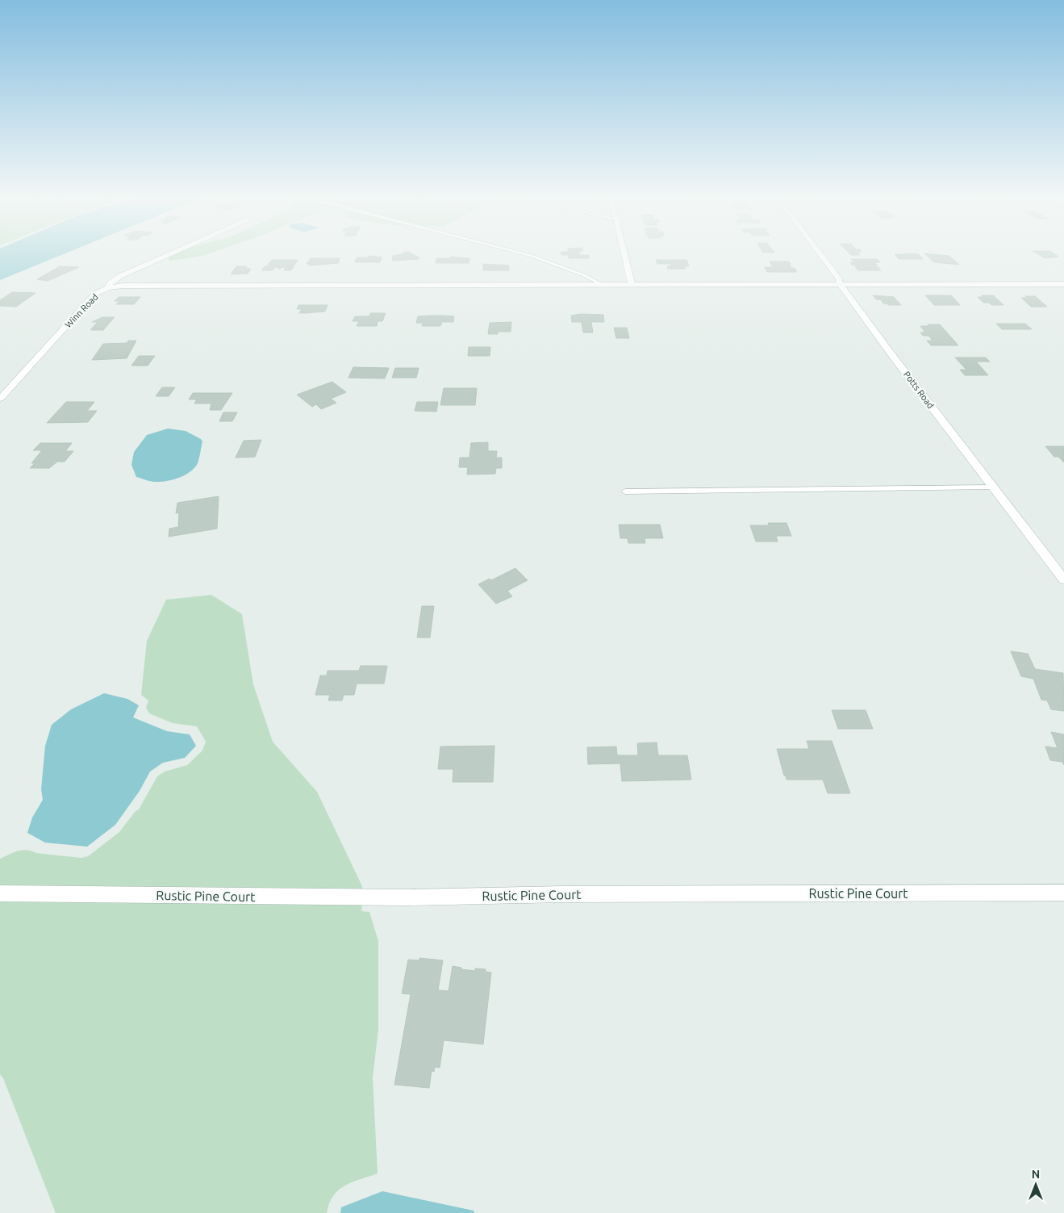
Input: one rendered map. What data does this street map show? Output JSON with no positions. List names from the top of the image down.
{
  "streets": {
    "street": ["Winn Road", "Potts Road", "Rustic Pine Court"]
  },
  "crossings": [
    ["Winn Road", "Potts Road"]
  ],
  "north": "top"
}
